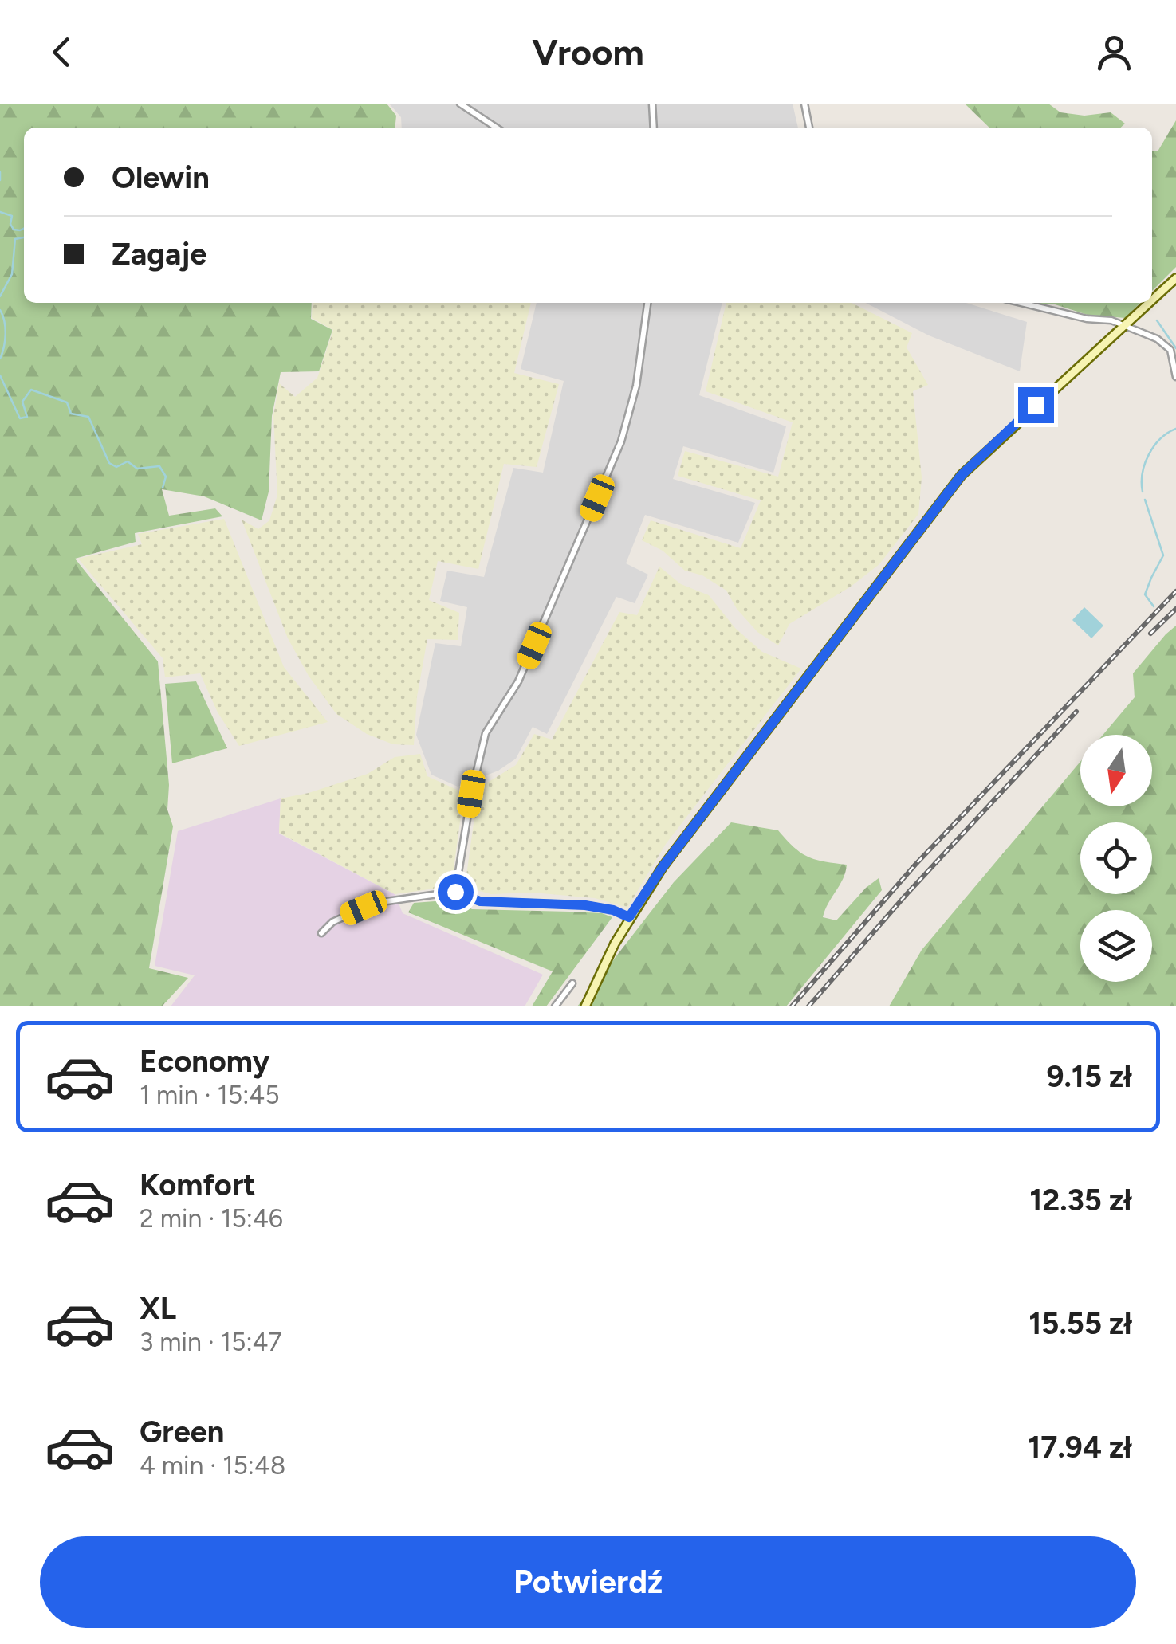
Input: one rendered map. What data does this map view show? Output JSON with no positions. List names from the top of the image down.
{
  "north": "bottom",
  "page": {
    "header": "Vroom",
    "banner": ["Olewin", "Zagaje"],
    "list": [
      {
        "name": "Economy",
        "note": "1 min · 15:45",
        "value": "9.15 zł"
      },
      {
        "name": "Komfort",
        "note": "2 min · 15:46",
        "value": "12.35 zł"
      },
      {
        "name": "XL",
        "note": "3 min · 15:47",
        "value": "15.55 zł"
      },
      {
        "name": "Green",
        "note": "4 min · 15:48",
        "value": "17.94 zł"
      }
    ],
    "buttons": "Potwierdź"
  }
}
